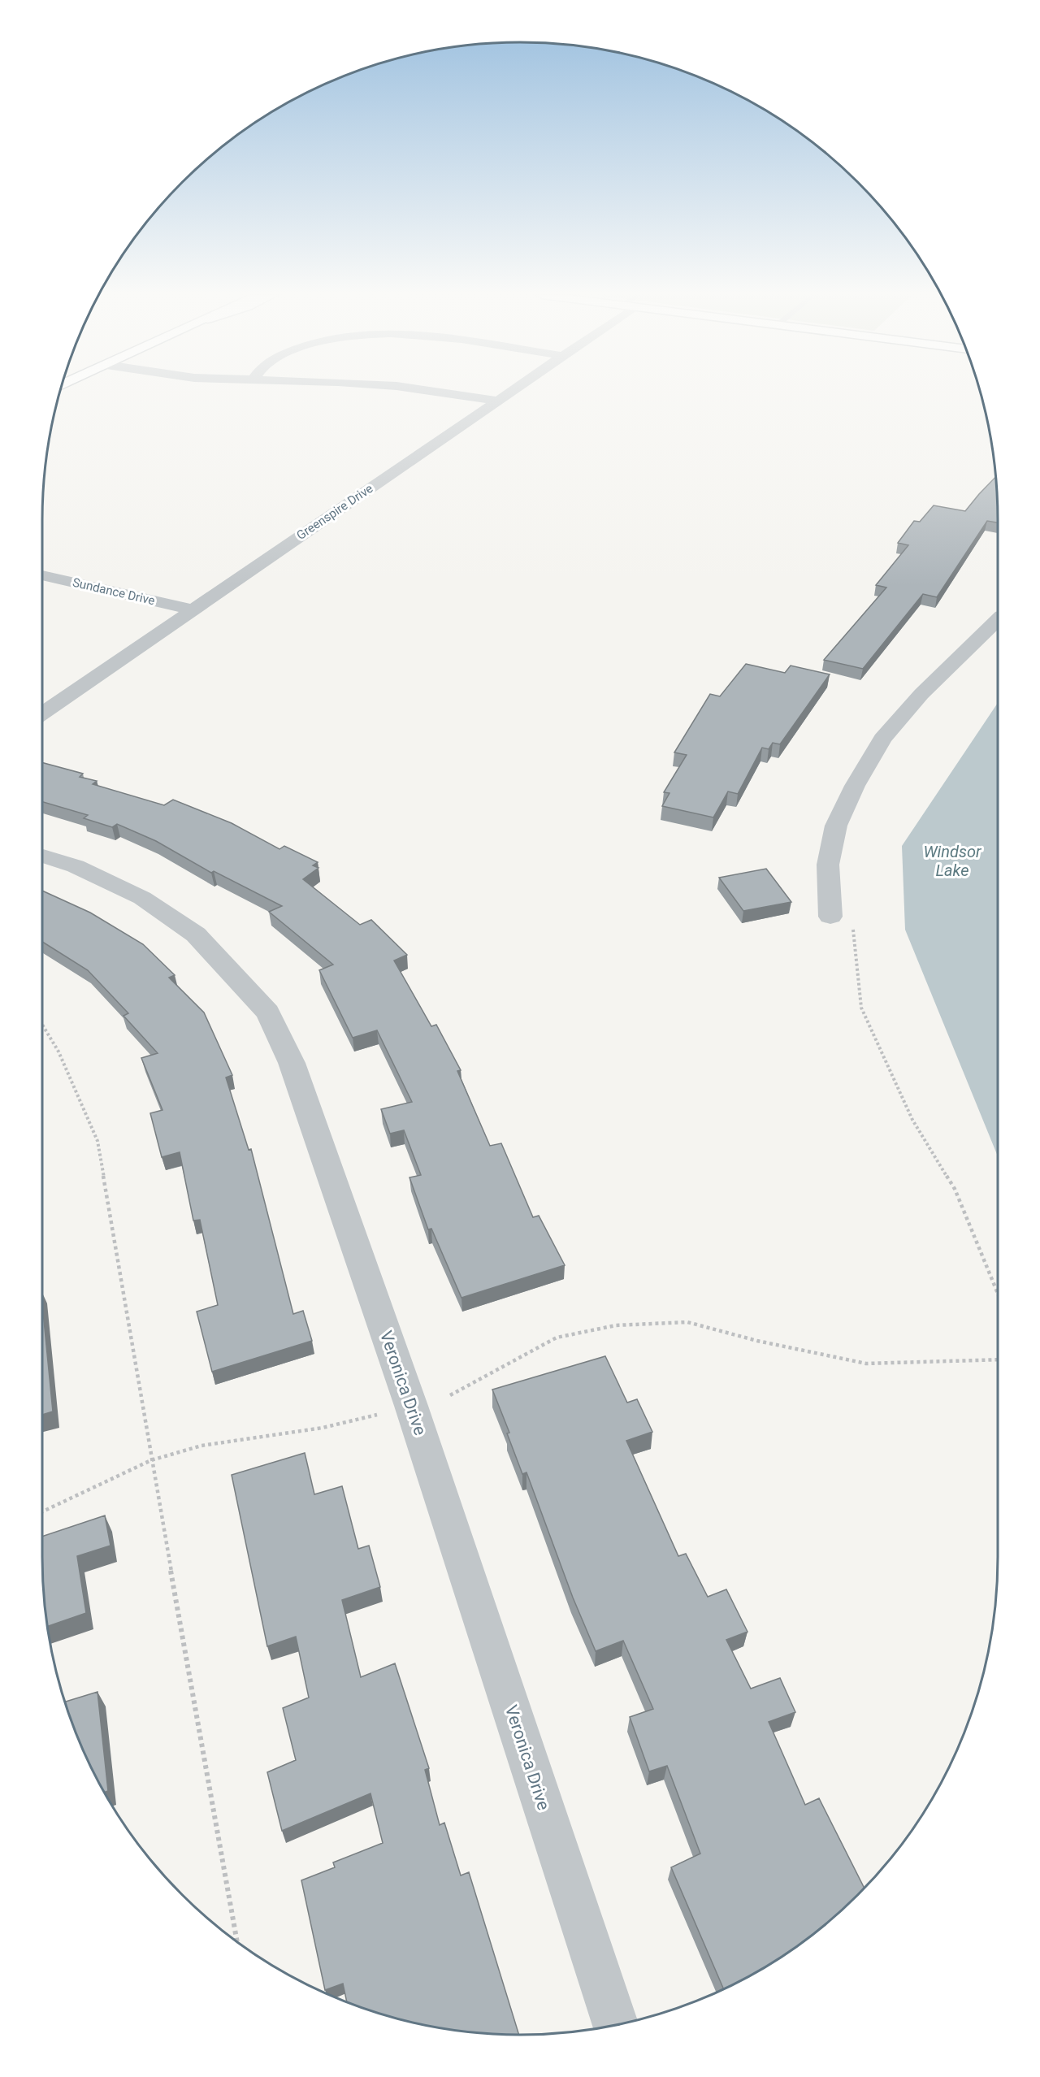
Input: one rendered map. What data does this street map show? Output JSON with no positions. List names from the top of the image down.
{
  "streets": {
    "street": ["Greenspire Drive", "Sundance Drive", "Veronica Drive"]
  },
  "crossings": [
    ["Greenspire Drive", "Sundance Drive"]
  ],
  "water": ["Windsor Lake"]
}
